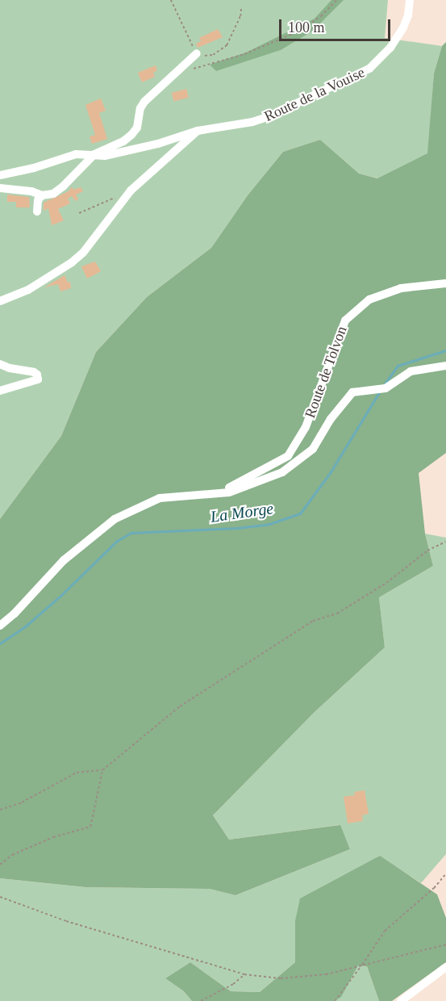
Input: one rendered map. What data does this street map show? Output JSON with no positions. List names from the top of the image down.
{
  "streets": {
    "street": ["Route de la Vouise", "Route de Tolvon"]
  },
  "water": ["La Morge"],
  "scale_bar": "100 m"
}
